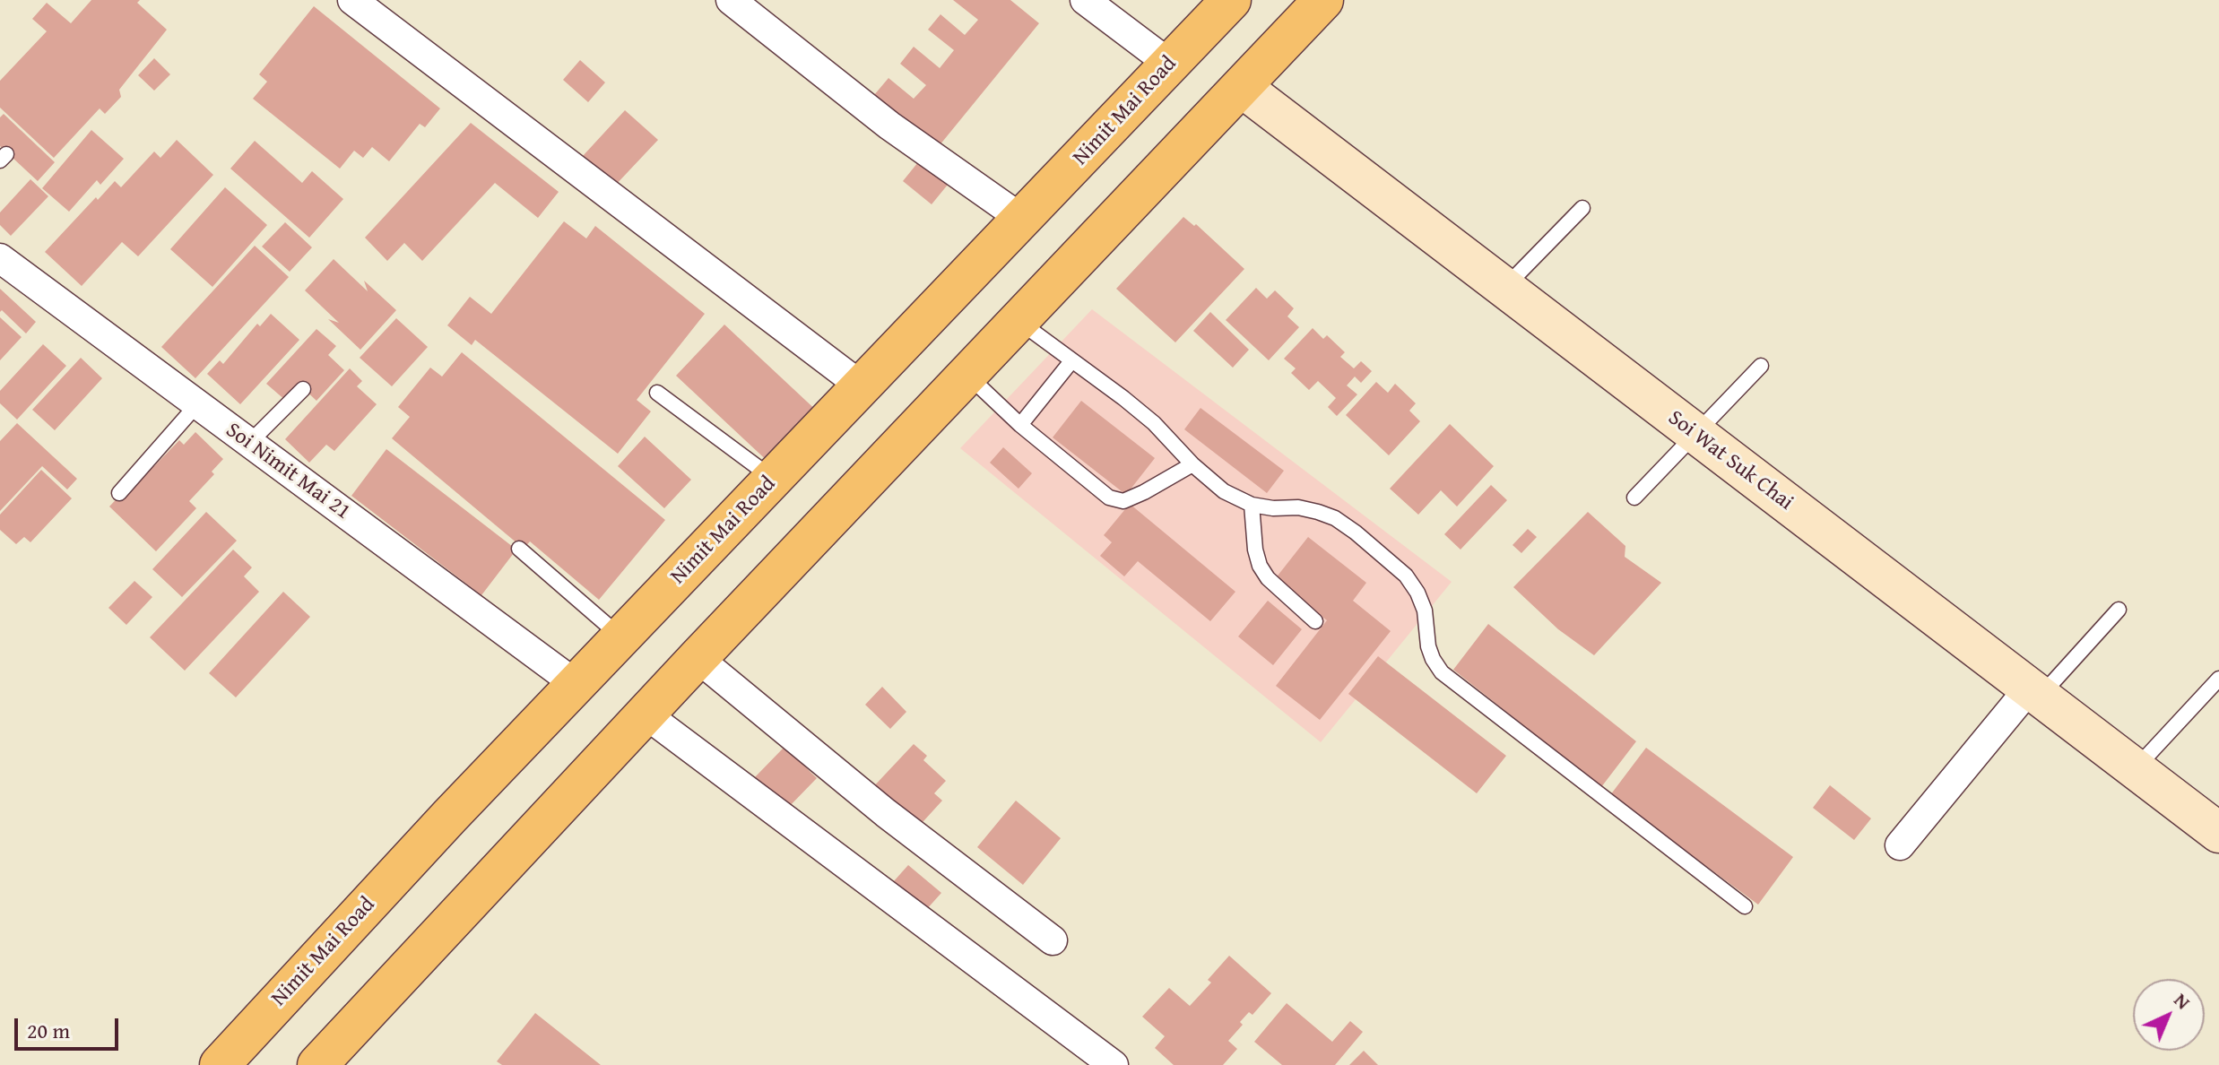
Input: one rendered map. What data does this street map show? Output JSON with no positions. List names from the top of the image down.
{
  "streets": {
    "main road": ["Nimit Mai Road"],
    "street": ["Soi Wat Suk Chai", "Soi Nimit Mai 21"]
  },
  "crossings": [
    ["Nimit Mai Road", "Soi Nimit Mai 21"]
  ],
  "scale_bar": "20 m",
  "north": "top right"
}
